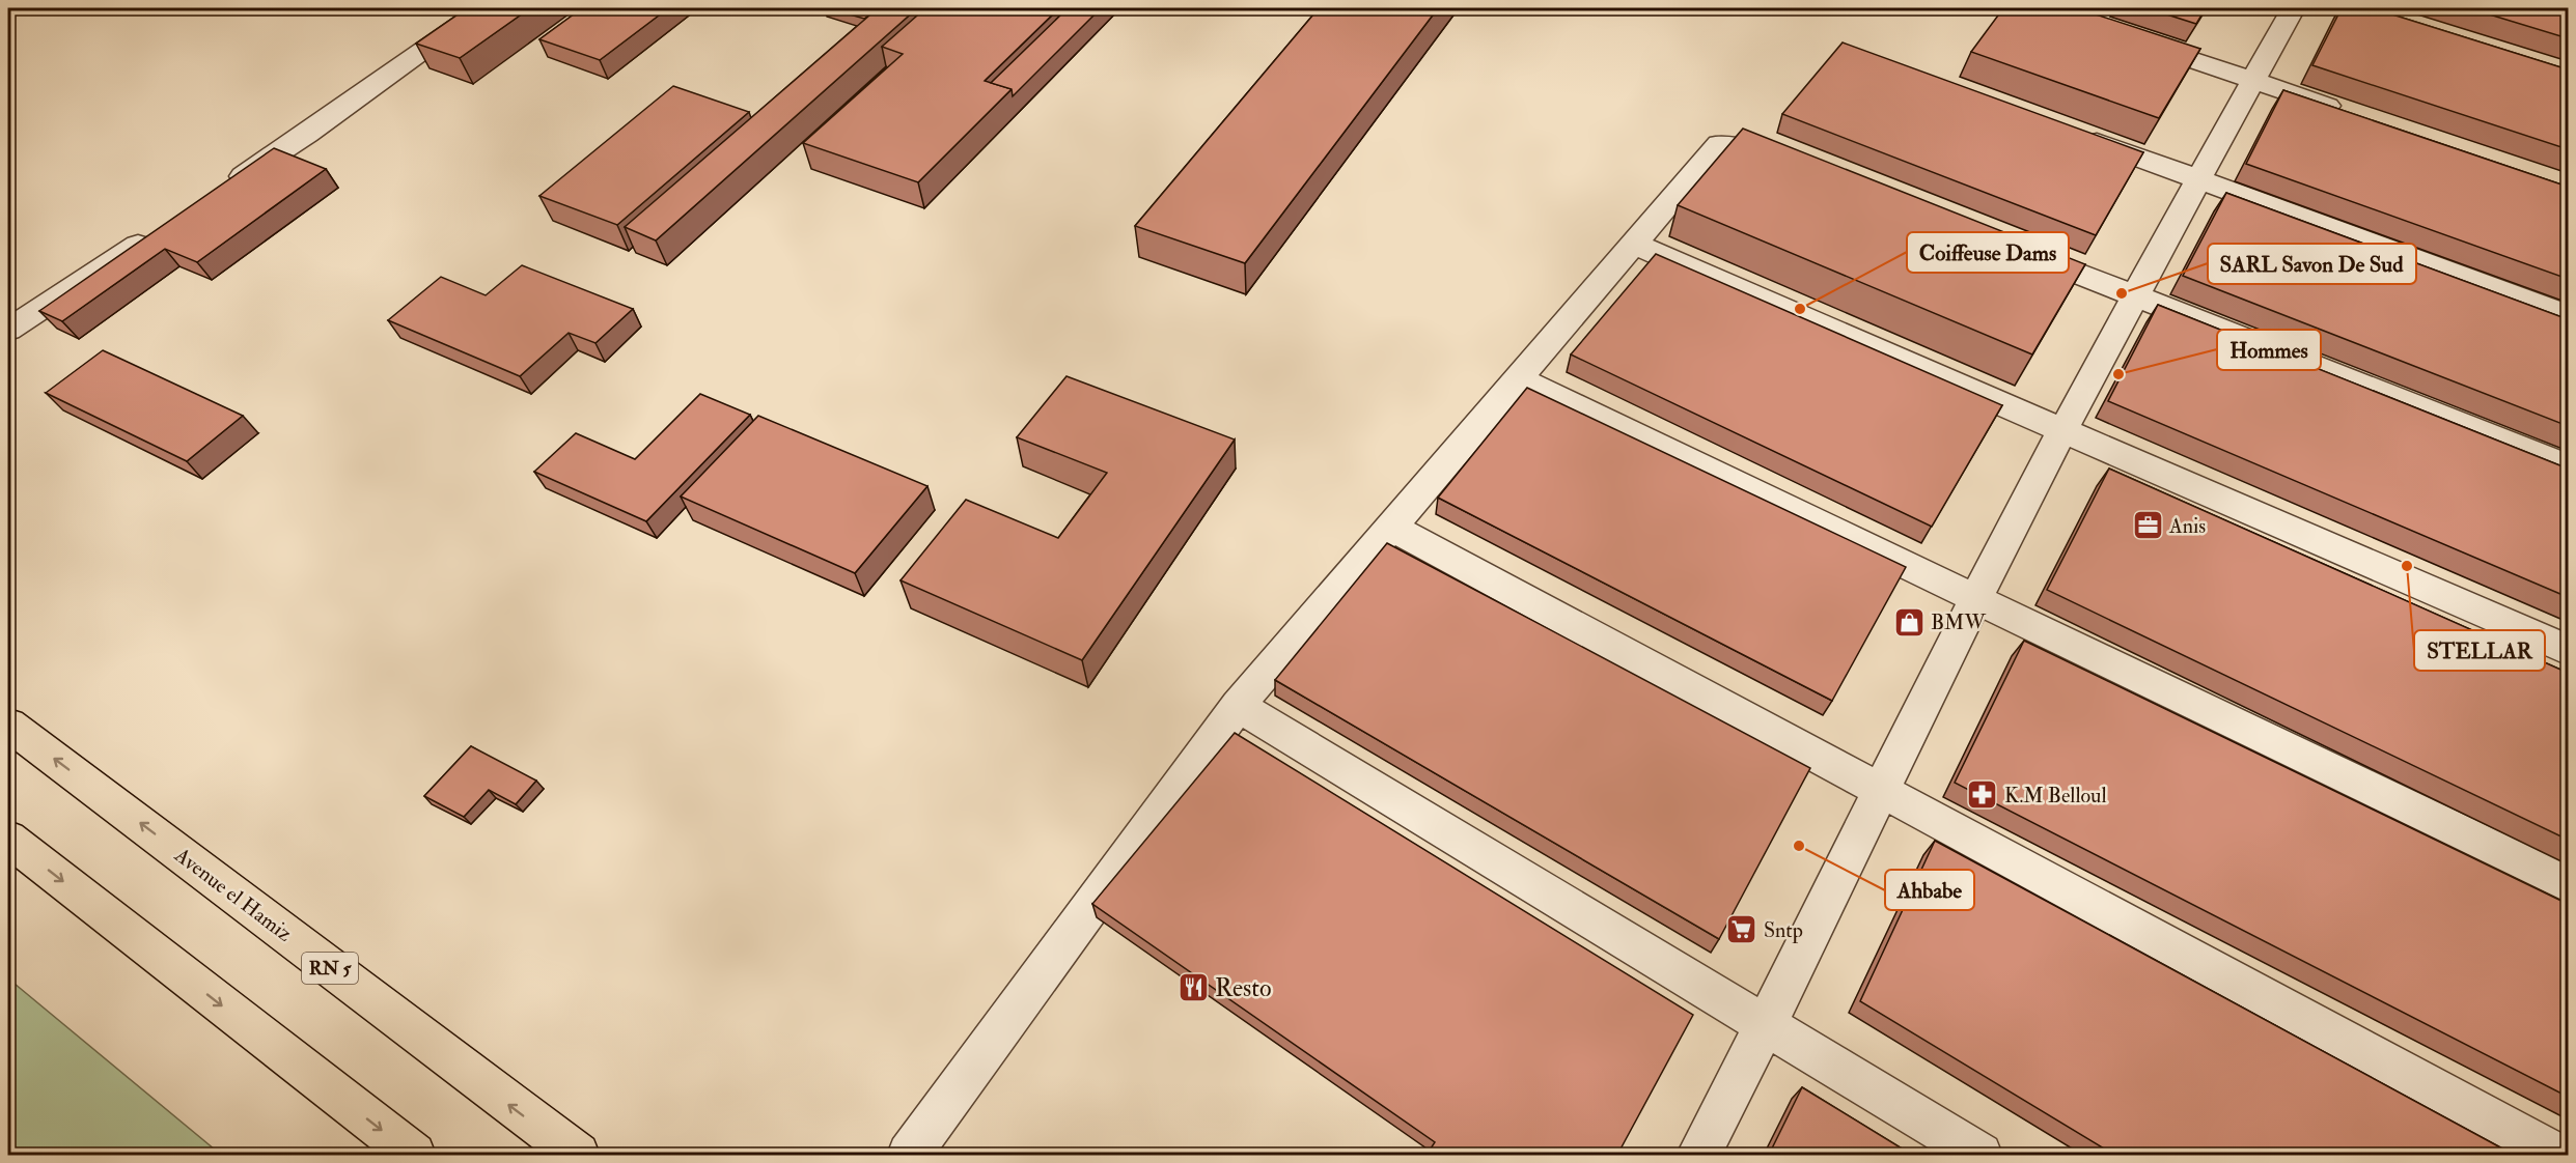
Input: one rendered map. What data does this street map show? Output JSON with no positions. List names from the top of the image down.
{
  "streets": {
    "highway": ["Avenue el Hamiz", "RN 5"]
  },
  "places": {
    "other": [
      "SARL Savon De Sud",
      "Coiffeuse Dams",
      "Hommes",
      "STELLAR",
      "Ahbabe"
    ],
    "office": ["Anis"],
    "shop": ["BMW"],
    "pharmacy": ["K.M Belloul"],
    "supermarket": ["Sntp"],
    "restaurant": ["Resto"]
  }
}
